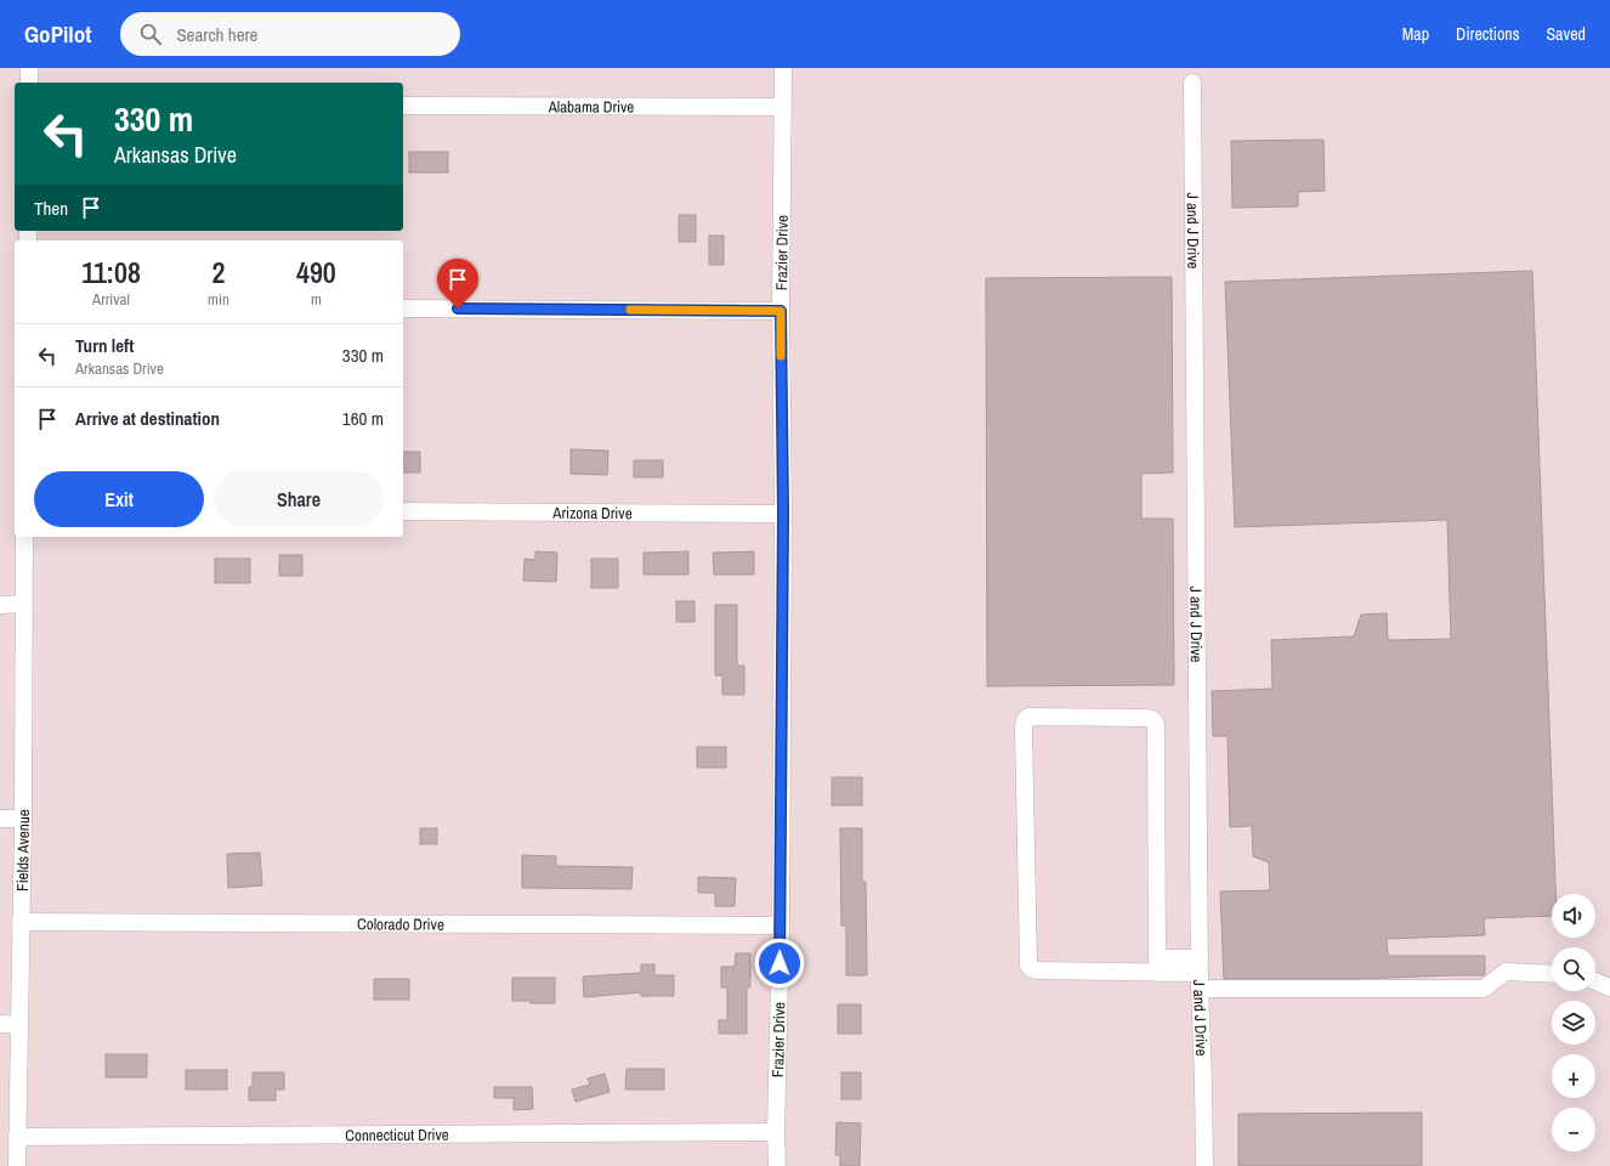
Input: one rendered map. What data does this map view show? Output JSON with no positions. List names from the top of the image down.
{
  "streets": {
    "street": [
      "Alabama Drive",
      "J and J Drive",
      "Frazier Drive",
      "Arizona Drive",
      "Fields Avenue",
      "Colorado Drive",
      "Connecticut Drive"
    ]
  },
  "crossings": [
    ["Alabama Drive", "Frazier Drive"],
    ["Frazier Drive", "Arizona Drive"],
    ["Frazier Drive", "Colorado Drive"],
    ["Frazier Drive", "Connecticut Drive"],
    ["Fields Avenue", "Colorado Drive"],
    ["Fields Avenue", "Connecticut Drive"]
  ],
  "page": {
    "header": "GoPilot",
    "search": "Search here",
    "nav": ["Map", "Directions", "Saved"],
    "turn": ["330 m", "Arkansas Drive"],
    "then": "Then",
    "eta": [
      "11:08",
      "Arrival",
      "2",
      "min",
      "490",
      "m"
    ],
    "list": [
      {
        "name": "Turn left",
        "note": "Arkansas Drive",
        "value": "330 m"
      },
      {
        "name": "Arrive at destination",
        "value": "160 m"
      }
    ],
    "buttons": ["Exit", "Share"],
    "map_buttons": ["+", "−"]
  }
}
